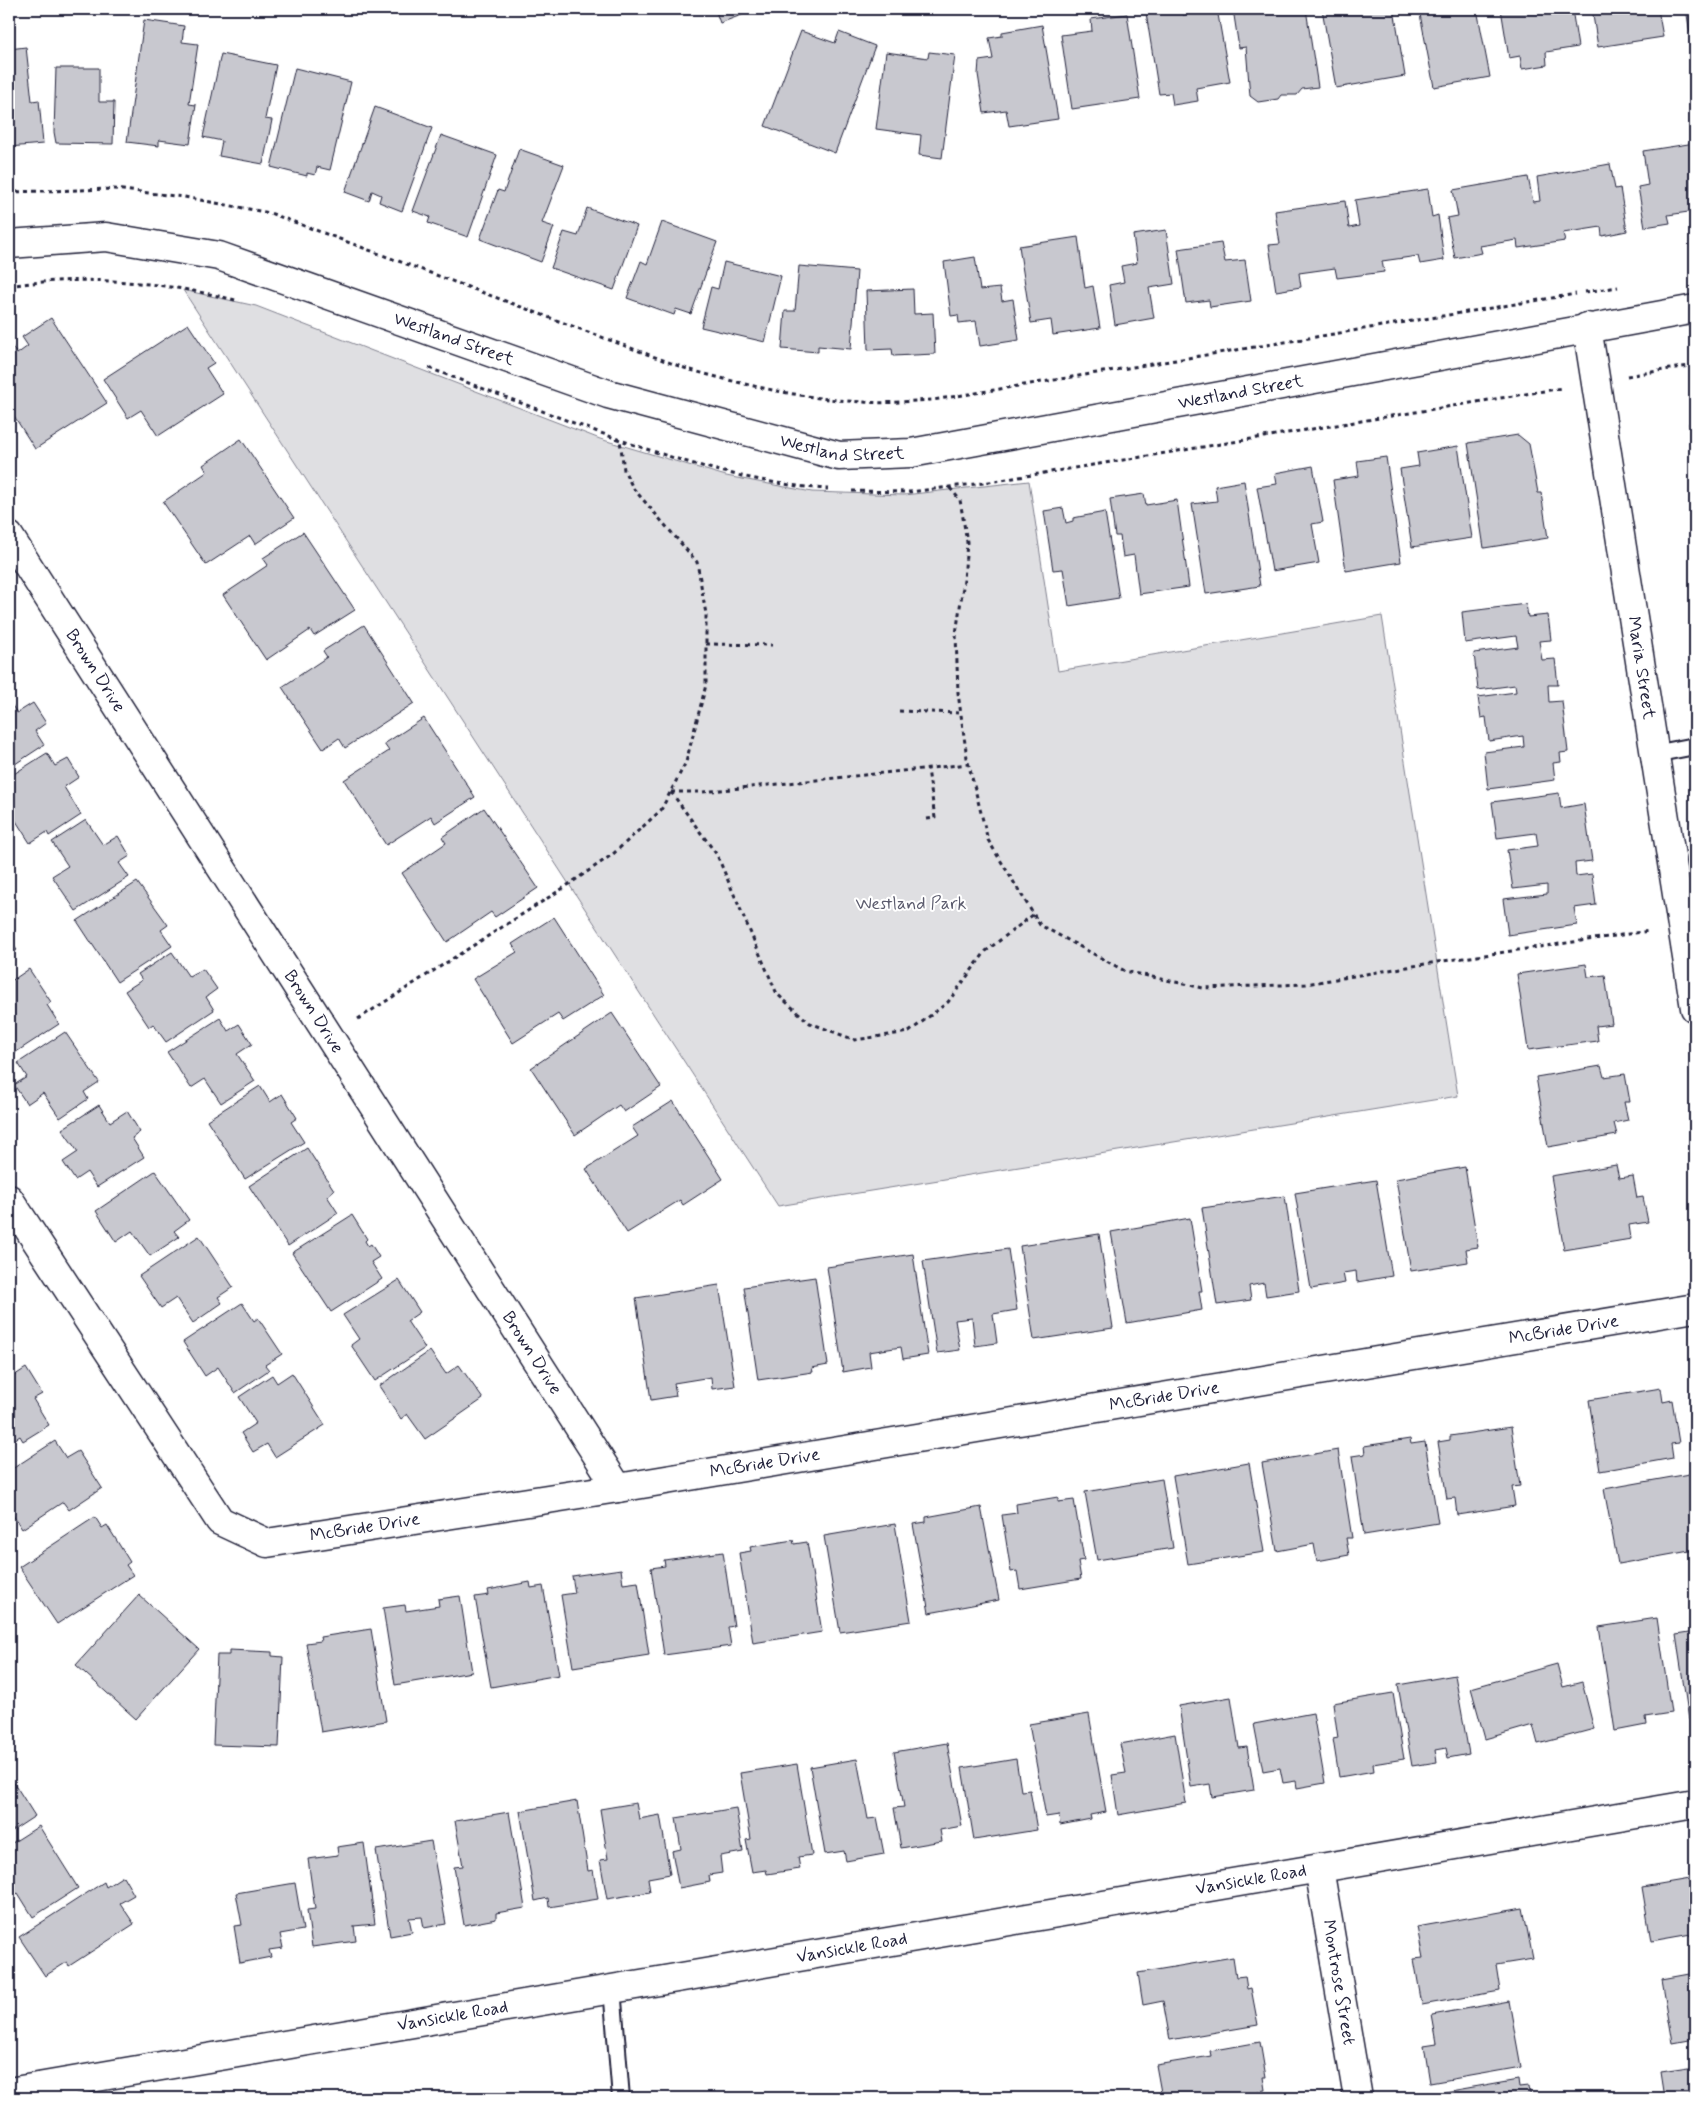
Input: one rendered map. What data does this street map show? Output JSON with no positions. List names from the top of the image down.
{
  "streets": {
    "street": [
      "Westland Street",
      "Maria Street",
      "Brown Drive",
      "McBride Drive",
      "Vansickle Road",
      "Montrose Street"
    ]
  },
  "crossings": [
    ["Westland Street", "Maria Street"],
    ["Brown Drive", "McBride Drive"],
    ["Vansickle Road", "Montrose Street"]
  ],
  "parks": ["Westland Park"]
}
